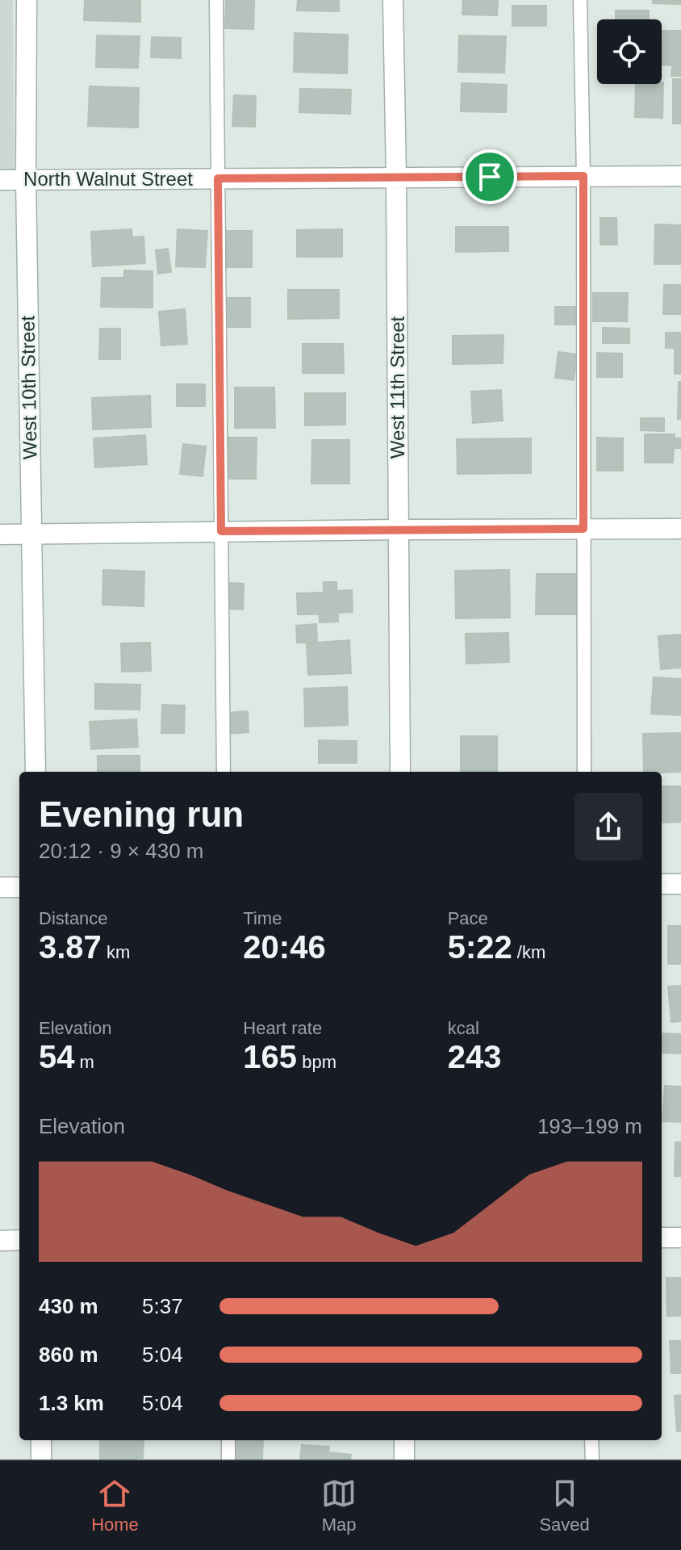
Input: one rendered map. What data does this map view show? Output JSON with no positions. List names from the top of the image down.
{
  "streets": {
    "street": ["North Walnut Street", "West 10th Street", "West 11th Street"]
  },
  "crossings": [
    ["North Walnut Street", "West 10th Street"],
    ["North Walnut Street", "West 11th Street"]
  ],
  "page": {
    "heading": ["Evening run", "20:12 · 9 × 430 m"],
    "stats": [
      ["Distance", "3.87 km"],
      ["Time", "20:46"],
      ["Pace", "5:22 /km"],
      ["Elevation", "54 m"],
      ["Heart rate", "165 bpm"],
      ["kcal", "243"]
    ],
    "chart": ["Elevation", "193–199 m"],
    "list": [
      {
        "name": "430 m",
        "note": "5:37"
      },
      {
        "name": "860 m",
        "note": "5:04"
      },
      {
        "name": "1.3 km",
        "note": "5:04"
      }
    ],
    "tabs": ["Home", "Map", "Saved"]
  }
}
